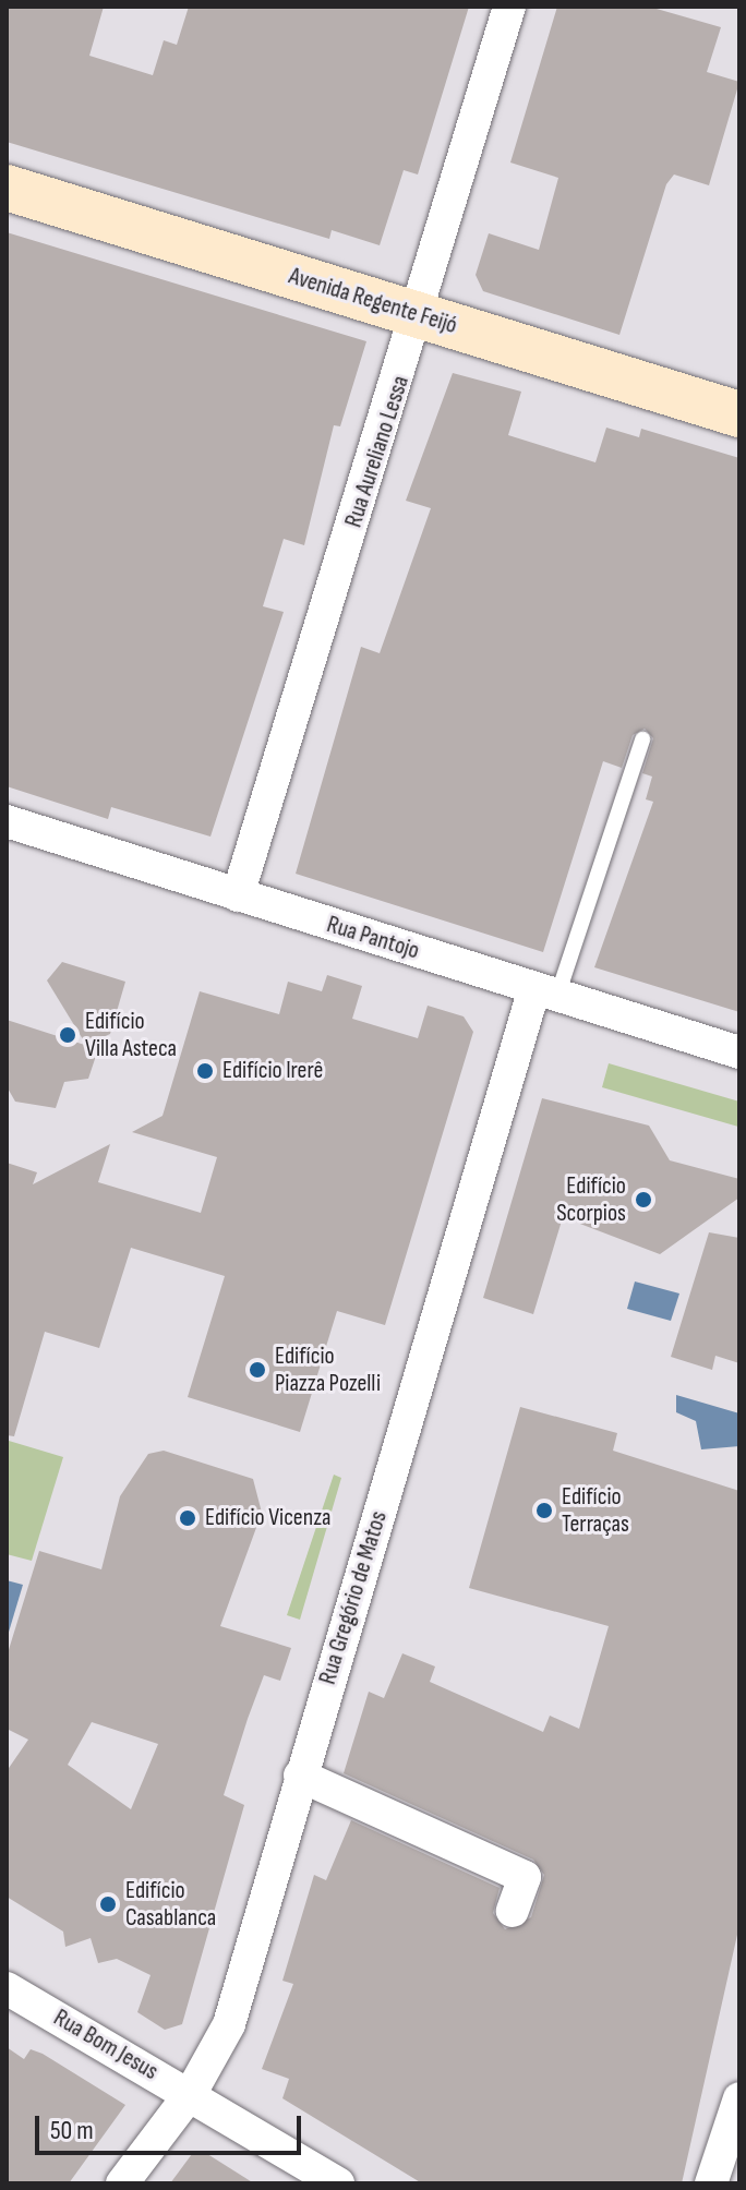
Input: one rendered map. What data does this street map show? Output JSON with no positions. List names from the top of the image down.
{
  "streets": {
    "main road": ["Avenida Regente Feijó"],
    "street": [
      "Rua Aureliano Lessa",
      "Rua Pantojo",
      "Rua Gregório de Matos",
      "Rua Bom Jesus"
    ]
  },
  "crossings": [
    ["Avenida Regente Feijó", "Rua Aureliano Lessa"],
    ["Rua Aureliano Lessa", "Rua Pantojo"],
    ["Rua Pantojo", "Rua Gregório de Matos"],
    ["Rua Gregório de Matos", "Rua Bom Jesus"]
  ],
  "places": [
    "Edifício Villa Asteca",
    "Edifício Irerê",
    "Edifício Scorpios",
    "Edifício Piazza Pozelli",
    "Edifício Terraças",
    "Edifício Vicenza",
    "Edifício Casablanca"
  ],
  "scale_bar": "50 m"
}
